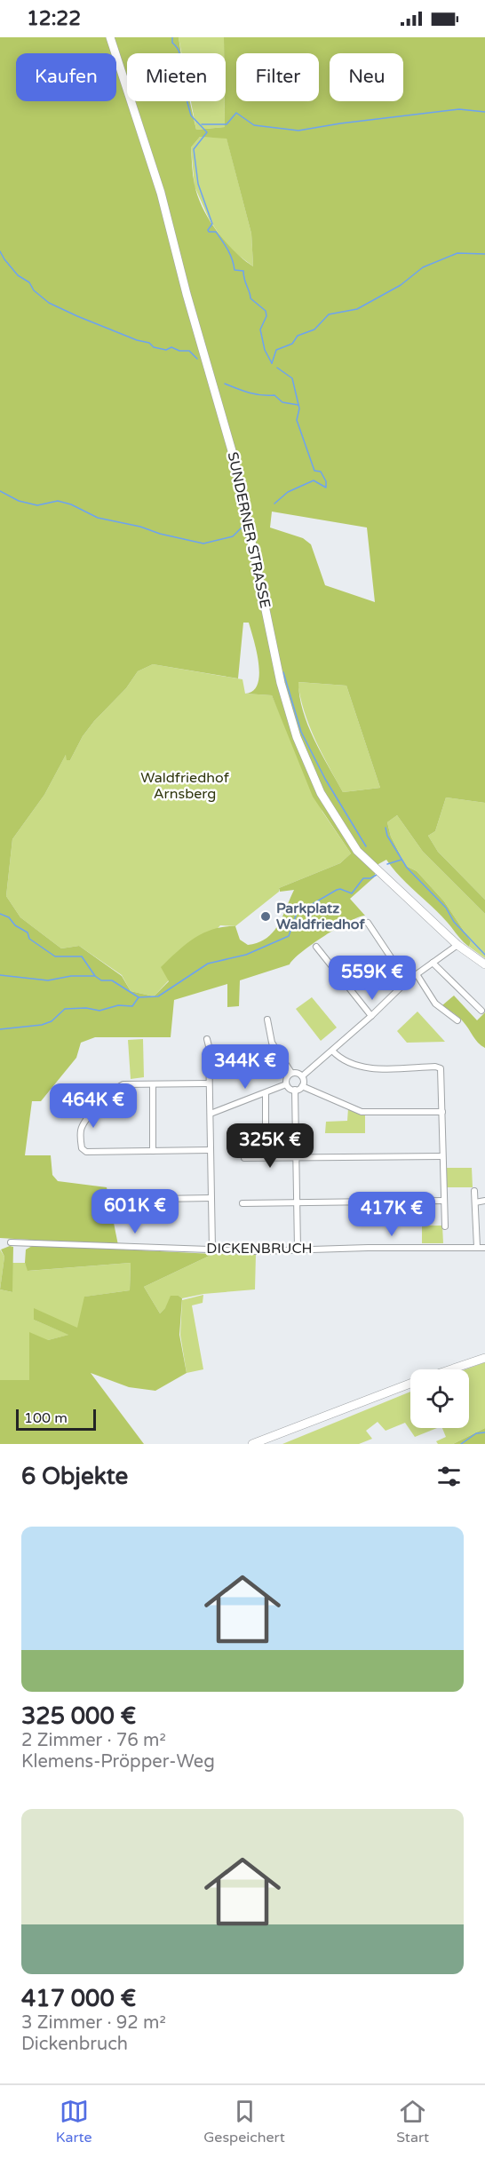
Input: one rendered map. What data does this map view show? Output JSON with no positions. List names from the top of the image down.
{
  "streets": {
    "main road": ["SUNDERNER STRASSE"],
    "street": ["DICKENBRUCH"]
  },
  "parks": ["Waldfriedhof Arnsberg"],
  "places": ["Parkplatz Waldfriedhof"],
  "scale_bar": "100 m",
  "page": {
    "status": "12:22",
    "chip": [
      "Kaufen",
      "Mieten",
      "Filter",
      "Neu"
    ],
    "price": [
      "559K €",
      "344K €",
      "464K €",
      "325K €",
      "601K €",
      "417K €"
    ],
    "scale": "100 m",
    "heading": "6 Objekte",
    "list": [
      {
        "name": "325 000 €",
        "note": "2 Zimmer · 76 m² · Klemens-Pröpper-Weg"
      },
      {
        "name": "417 000 €",
        "note": "3 Zimmer · 92 m² · Dickenbruch"
      }
    ],
    "tabs": ["Karte", "Gespeichert", "Start"]
  }
}
